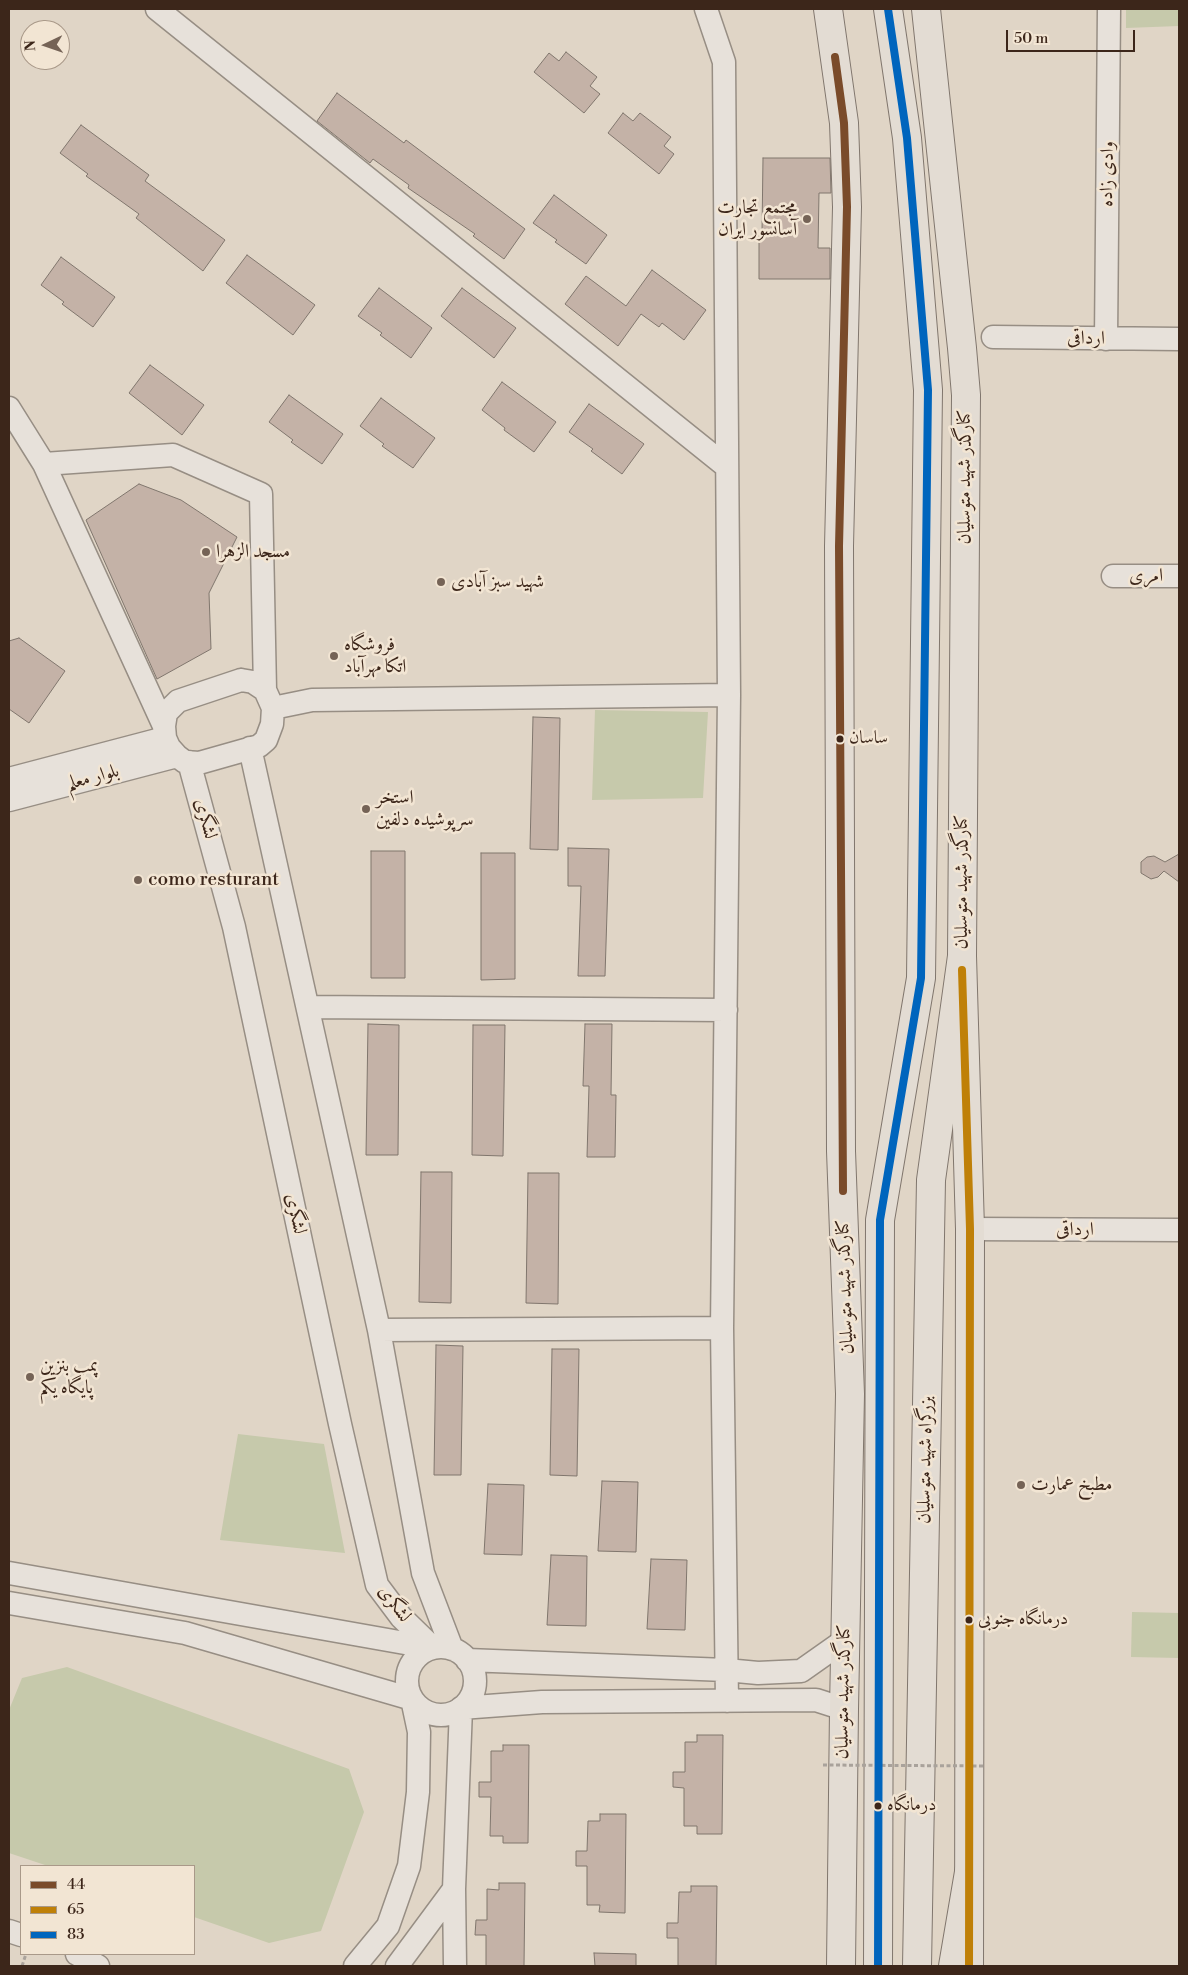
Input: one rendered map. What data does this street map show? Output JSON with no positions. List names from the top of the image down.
{
  "streets": {
    "main road": ["کنارگذر شهید متوسلیان", "بزرگراه شهید متوسلیان"],
    "street": [
      "وادی زاده",
      "ارداقی",
      "امری",
      "بلوار معلم",
      "لشگری"
    ]
  },
  "crossings": [
    ["وادی زاده", "ارداقی"],
    ["ارداقی", "کنارگذر شهید متوسلیان"],
    ["کنارگذر شهید متوسلیان", "بزرگراه شهید متوسلیان"],
    ["بلوار معلم", "لشگری"]
  ],
  "places": [
    "مجتمع تجارت آسانسور ایران",
    "مسجد الزهرا",
    "شهید سبز آبادی",
    "فروشگاه اتکا مهرآباد",
    "ساسان",
    "استخر سرپوشیده دلفین",
    "como resturant",
    "پمپ بنزين پايگاه يكم",
    "مطبخ عمارت",
    "درمانگاه جنوبی",
    "درمانگاه"
  ],
  "lines": ["transit line 83", "transit line 44", "transit line 65"],
  "legend": ["44", "65", "83"],
  "scale_bar": "50 m",
  "north": "left"
}
